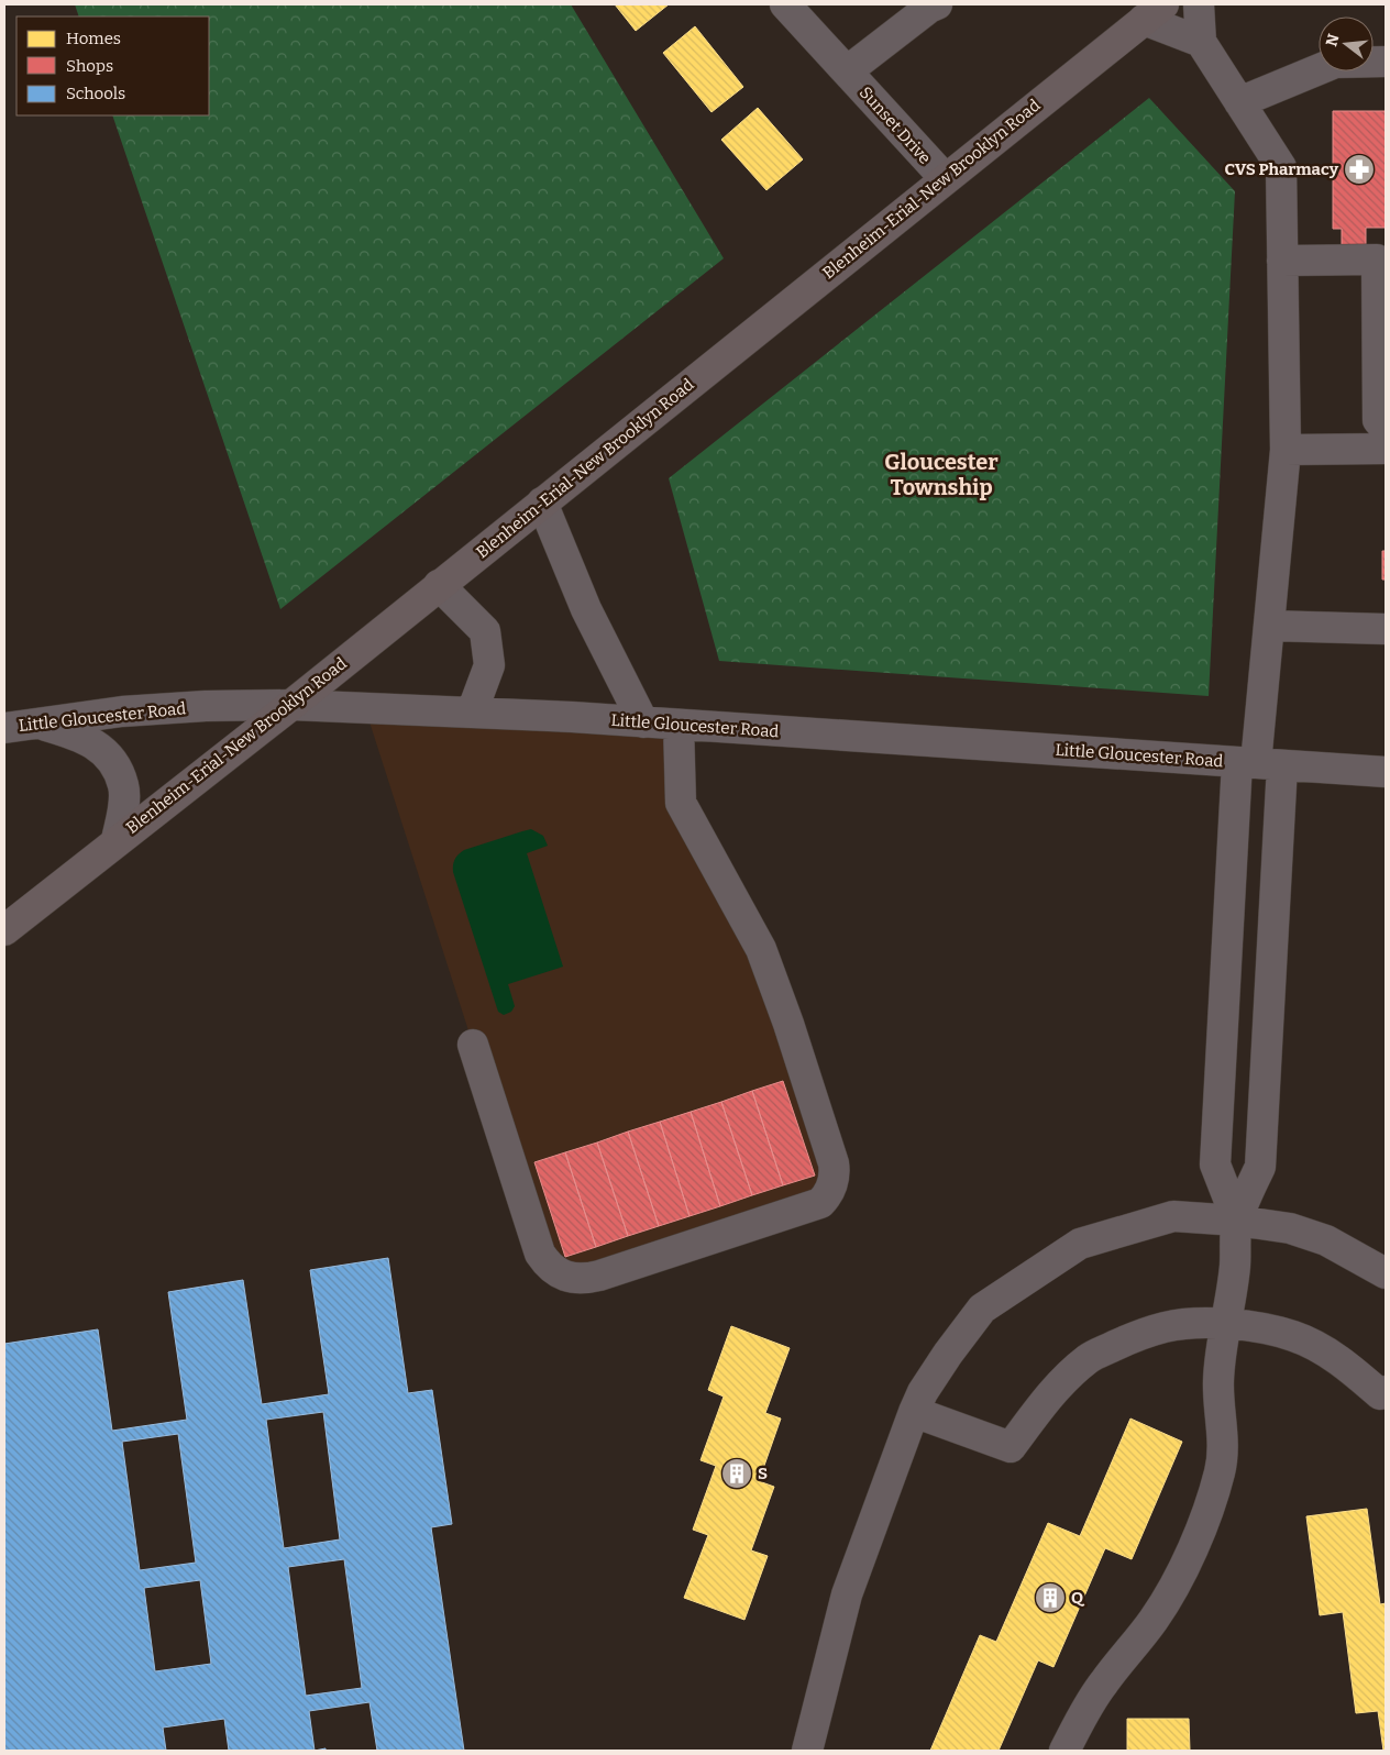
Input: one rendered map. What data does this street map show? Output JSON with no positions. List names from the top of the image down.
{
  "streets": {
    "main road": ["Blenheim-Erial-New Brooklyn Road"],
    "street": ["Sunset Drive", "Little Gloucester Road"]
  },
  "crossings": [
    ["Sunset Drive", "Blenheim-Erial-New Brooklyn Road"],
    ["Blenheim-Erial-New Brooklyn Road", "Little Gloucester Road"]
  ],
  "districts": ["Gloucester Township"],
  "places": {
    "pharmacy": ["CVS Pharmacy"],
    "building": ["S", "Q"]
  },
  "legend": ["Homes", "Shops", "Schools"],
  "north": "left"
}
